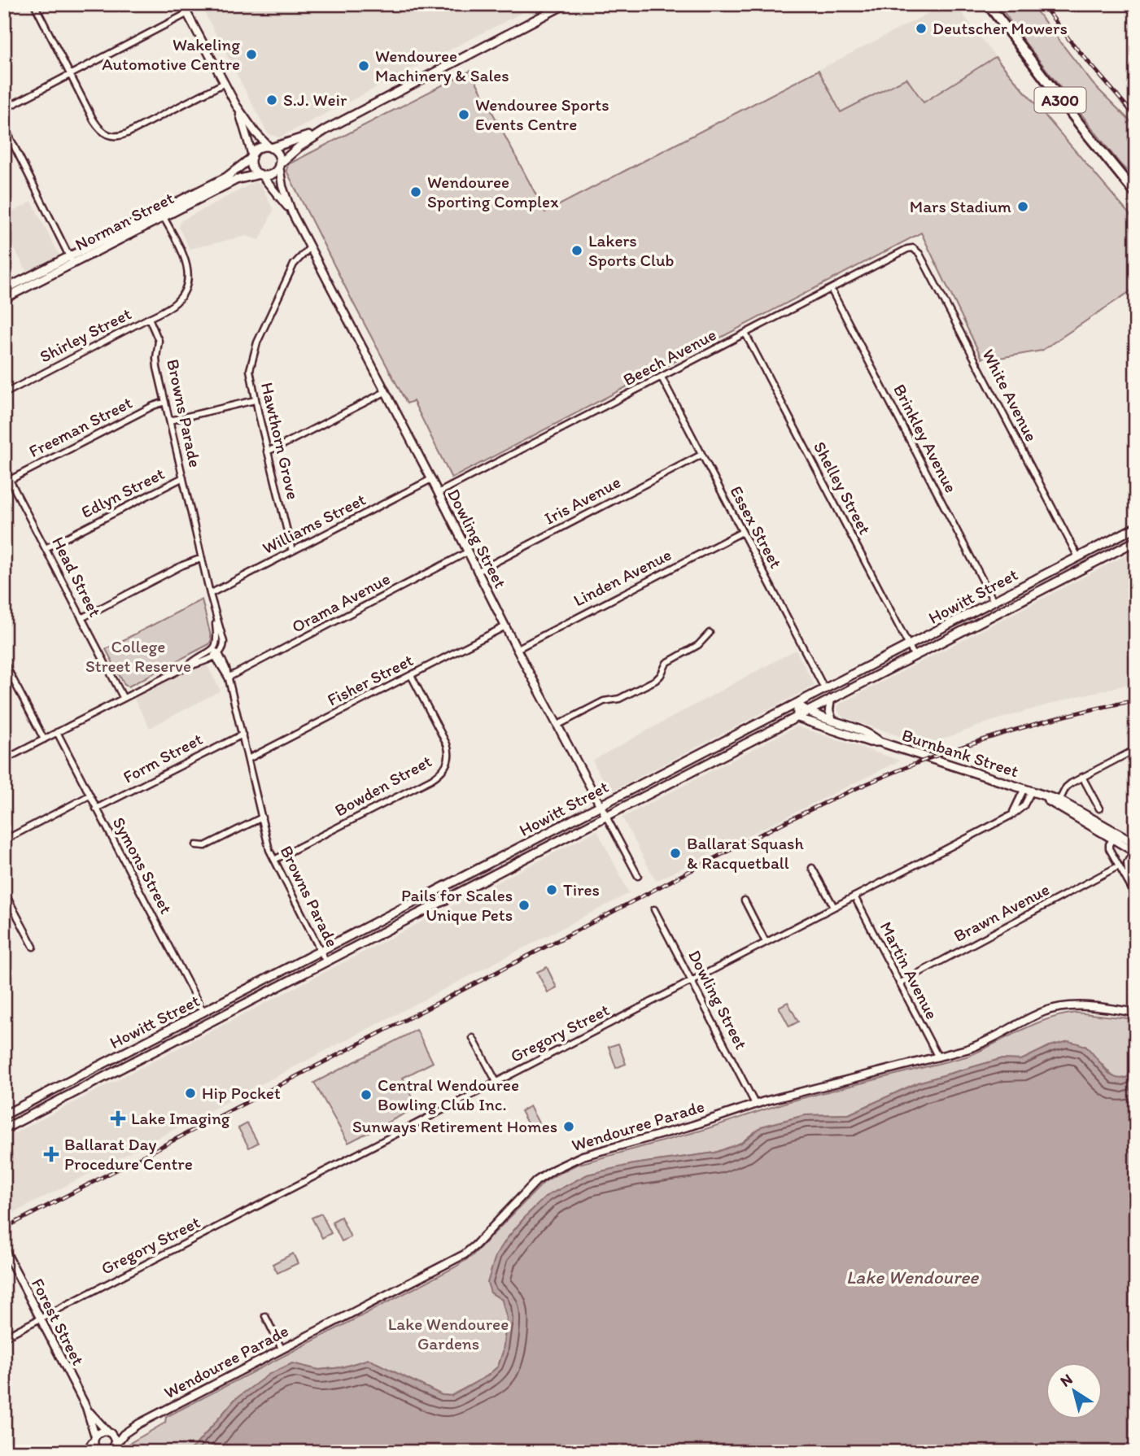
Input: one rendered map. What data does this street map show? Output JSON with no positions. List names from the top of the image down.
{
  "streets": {
    "highway": ["A300"],
    "main road": ["Norman Street", "Howitt Street", "Burnbank Street"],
    "street": [
      "Shirley Street",
      "Beech Avenue",
      "White Avenue",
      "Browns Parade",
      "Freeman Street",
      "Brinkley Avenue",
      "Hawthorn Grove",
      "Shelley Street",
      "Edlyn Street",
      "Iris Avenue",
      "Williams Street",
      "Essex Street",
      "Dowling Street",
      "Head Street",
      "Linden Avenue",
      "Orama Avenue",
      "Fisher Street",
      "Form Street",
      "Bowden Street",
      "Symons Street",
      "Brawn Avenue",
      "Martin Avenue",
      "Gregory Street",
      "Wendouree Parade",
      "Forest Street"
    ]
  },
  "crossings": [
    ["Norman Street", "Dowling Street"],
    ["Shirley Street", "Browns Parade"],
    ["Beech Avenue", "White Avenue"],
    ["Beech Avenue", "Brinkley Avenue"],
    ["Beech Avenue", "Shelley Street"],
    ["Beech Avenue", "Essex Street"],
    ["Beech Avenue", "Dowling Street"],
    ["White Avenue", "Howitt Street"],
    ["Browns Parade", "Freeman Street"],
    ["Browns Parade", "Edlyn Street"],
    ["Browns Parade", "Williams Street"],
    ["Browns Parade", "Howitt Street"],
    ["Browns Parade", "Orama Avenue"],
    ["Browns Parade", "Fisher Street"],
    ["Browns Parade", "Form Street"],
    ["Browns Parade", "Bowden Street"],
    ["Freeman Street", "Head Street"],
    ["Brinkley Avenue", "Howitt Street"],
    ["Hawthorn Grove", "Williams Street"],
    ["Hawthorn Grove", "Dowling Street"],
    ["Shelley Street", "Howitt Street"],
    ["Edlyn Street", "Head Street"],
    ["Iris Avenue", "Essex Street"],
    ["Iris Avenue", "Dowling Street"],
    ["Williams Street", "Dowling Street"],
    ["Essex Street", "Linden Avenue"],
    ["Essex Street", "Howitt Street"],
    ["Dowling Street", "Linden Avenue"],
    ["Dowling Street", "Howitt Street"],
    ["Dowling Street", "Orama Avenue"],
    ["Dowling Street", "Fisher Street"],
    ["Dowling Street", "Gregory Street"],
    ["Dowling Street", "Wendouree Parade"],
    ["Howitt Street", "Burnbank Street"],
    ["Howitt Street", "Symons Street"],
    ["Fisher Street", "Bowden Street"],
    ["Burnbank Street", "Gregory Street"],
    ["Form Street", "Symons Street"],
    ["Brawn Avenue", "Martin Avenue"],
    ["Martin Avenue", "Gregory Street"],
    ["Martin Avenue", "Wendouree Parade"],
    ["Gregory Street", "Forest Street"],
    ["Wendouree Parade", "Forest Street"]
  ],
  "water": ["Lake Wendouree"],
  "parks": ["College Street Reserve", "Lake Wendouree Gardens"],
  "places": {
    "other": [
      "Deutscher Mowers",
      "Wakeling Automotive Centre",
      "Wendouree Machinery & Sales",
      "S.J. Weir",
      "Wendouree Sports Events Centre",
      "Wendouree Sporting Complex",
      "Mars Stadium",
      "Lakers Sports Club",
      "Ballarat Squash & Racquetball",
      "Tires",
      "Pails for Scales Unique Pets",
      "Hip Pocket",
      "Central Wendouree Bowling Club Inc.",
      "Sunways Retirement Homes"
    ],
    "health": ["Lake Imaging", "Ballarat Day Procedure Centre"]
  },
  "north": "top left"
}
